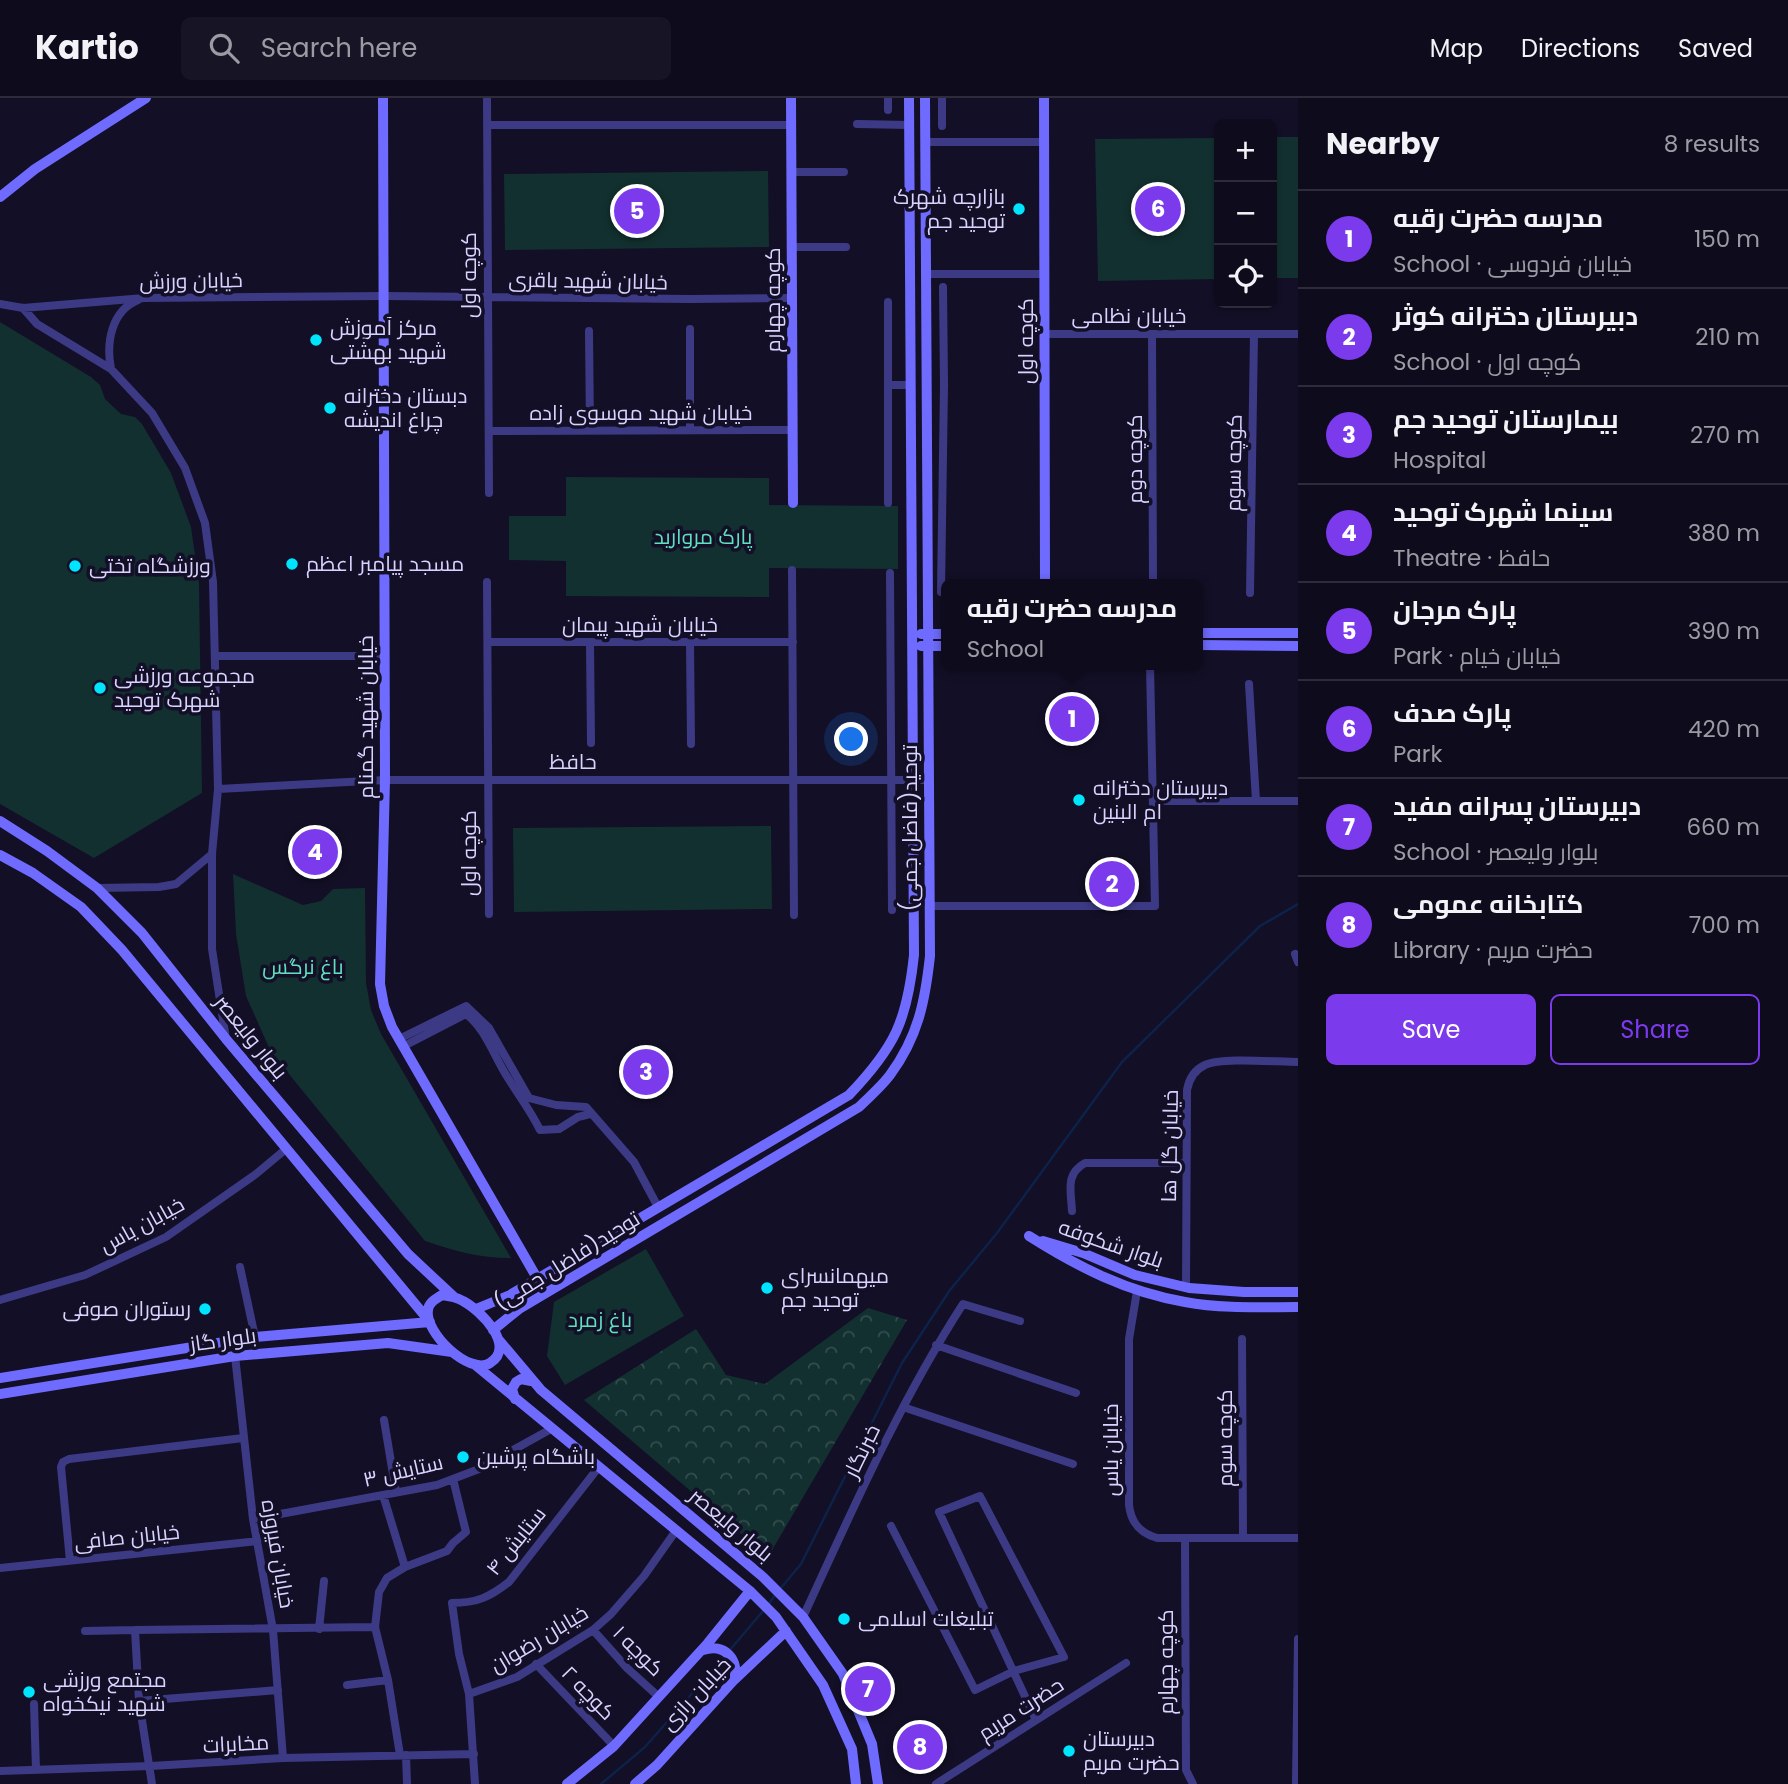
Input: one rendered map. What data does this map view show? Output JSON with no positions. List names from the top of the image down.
{
  "streets": {
    "street": [
      "کوچه اول",
      "خیابان ورزش",
      "خیابان شهید باقری",
      "کوچه چهارم",
      "خیابان نظامی",
      "خیابان شهید موسوی زاده",
      "کوچه دوم",
      "کوچه سوم",
      "خیابان شهید پیمان",
      "خیابان شهید گمنام",
      "حافظ",
      "توحید(فاضل جمی)",
      "بلوار ولیعصر",
      "خیابان گل ها",
      "خیابان یاس",
      "بلوار شکوفه",
      "بلوار گاز",
      "خبرنگار",
      "ستایش ۳",
      "خیابان صافی",
      "ستایش ۴",
      "خیابان فیروزه",
      "خیابان رضوان",
      "کوچه ۱",
      "کوچه ۲",
      "خیابان رازی",
      "حضرت مریم",
      "مخابرات"
    ]
  },
  "crossings": [
    ["کوچه اول", "خیابان شهید باقری"],
    ["کوچه اول", "خیابان نظامی"],
    ["کوچه اول", "خیابان شهید موسوی زاده"],
    ["کوچه اول", "خیابان شهید پیمان"],
    ["کوچه اول", "حافظ"],
    ["خیابان ورزش", "خیابان شهید باقری"],
    ["خیابان ورزش", "خیابان شهید گمنام"],
    ["خیابان شهید باقری", "کوچه چهارم"],
    ["خیابان شهید باقری", "خیابان شهید گمنام"],
    ["کوچه چهارم", "خیابان شهید موسوی زاده"],
    ["کوچه چهارم", "خیابان یاس"],
    ["خیابان نظامی", "کوچه دوم"],
    ["خیابان نظامی", "کوچه سوم"],
    ["کوچه سوم", "خیابان یاس"],
    ["خیابان شهید گمنام", "حافظ"],
    ["خیابان شهید گمنام", "توحید(فاضل جمی)"],
    ["حافظ", "توحید(فاضل جمی)"],
    ["توحید(فاضل جمی)", "بلوار ولیعصر"],
    ["بلوار ولیعصر", "بلوار گاز"],
    ["بلوار ولیعصر", "خبرنگار"],
    ["بلوار ولیعصر", "ستایش ۳"],
    ["بلوار ولیعصر", "ستایش ۴"],
    ["بلوار ولیعصر", "خیابان رضوان"],
    ["بلوار ولیعصر", "خیابان رازی"],
    ["خیابان گل ها", "بلوار شکوفه"],
    ["خیابان یاس", "بلوار شکوفه"],
    ["بلوار گاز", "خیابان فیروزه"],
    ["ستایش ۳", "خیابان فیروزه"],
    ["خیابان صافی", "خیابان فیروزه"],
    ["ستایش ۴", "خیابان رضوان"],
    ["خیابان فیروزه", "مخابرات"],
    ["خیابان رضوان", "کوچه ۱"],
    ["خیابان رضوان", "کوچه ۲"]
  ],
  "parks": ["پارک مروارید", "باغ نرگس", "باغ زمرد"],
  "places": [
    "بازارچه شهرک توحید جم",
    "مرکز آموزش شهید بهشتی",
    "دبستان دخترانه چراغ اندیشه",
    "مسجد پیامبر اعظم",
    "ورزشگاه تختی",
    "مجموعه ورزشی شهرک توحید",
    "دبیرستان دخترانه ام البنین",
    "میهمانسرای توحید جم",
    "رستوران صوفی",
    "باشگاه پرشین",
    "تبلیغات اسلامی",
    "مجتمع ورزشی شهید نیکخواه",
    "دبیرستان حضرت مریم"
  ],
  "page": {
    "header": "Kartio",
    "search": "Search here",
    "nav": ["Map", "Directions", "Saved"],
    "heading": ["Nearby", "8 results"],
    "map_buttons": ["+", "−"],
    "pins": [
      "6",
      "5",
      "1",
      "4",
      "2",
      "3",
      "7",
      "8"
    ],
    "list": [
      {
        "mark": "1",
        "name": "مدرسه حضرت رقیه",
        "note": "School · خیابان فردوسی",
        "value": "150 m"
      },
      {
        "mark": "2",
        "name": "دبیرستان دخترانه کوثر",
        "note": "School · کوچه اول",
        "value": "210 m"
      },
      {
        "mark": "3",
        "name": "بیمارستان توحید جم",
        "note": "Hospital",
        "value": "270 m"
      },
      {
        "mark": "4",
        "name": "سینما شهرک توحید",
        "note": "Theatre · حافظ",
        "value": "380 m"
      },
      {
        "mark": "5",
        "name": "پارک مرجان",
        "note": "Park · خیابان خیام",
        "value": "390 m"
      },
      {
        "mark": "6",
        "name": "پارک صدف",
        "note": "Park",
        "value": "420 m"
      },
      {
        "mark": "7",
        "name": "دبیرستان پسرانه مفید",
        "note": "School · بلوار ولیعصر",
        "value": "660 m"
      },
      {
        "mark": "8",
        "name": "کتابخانه عمومی",
        "note": "Library · حضرت مریم",
        "value": "700 m"
      }
    ],
    "popup": ["مدرسه حضرت رقیه", "School"],
    "buttons": ["Save", "Share"]
  }
}
